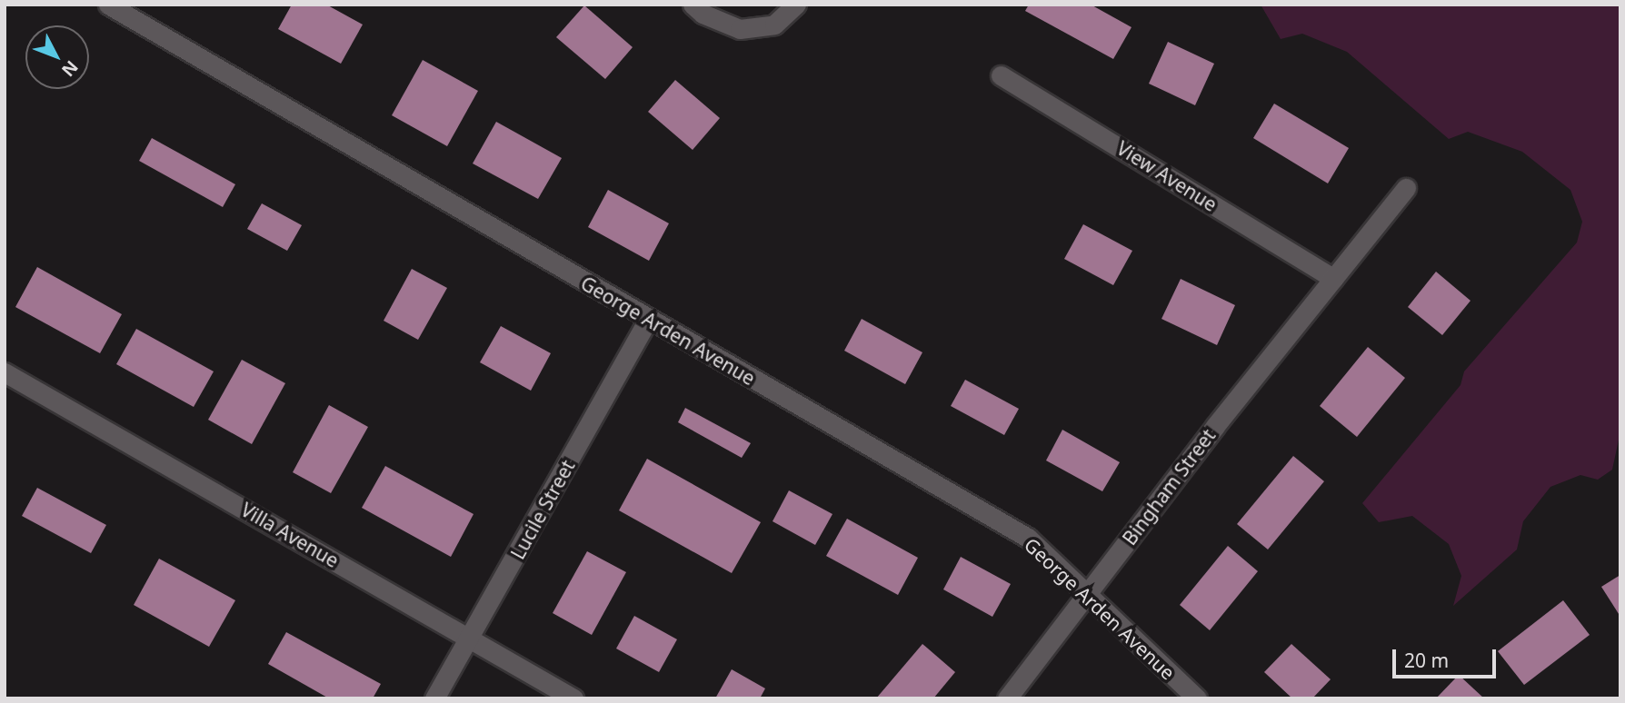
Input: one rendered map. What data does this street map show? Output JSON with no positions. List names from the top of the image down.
{
  "streets": {
    "street": [
      "View Avenue",
      "George Arden Avenue",
      "Bingham Street",
      "Lucile Street",
      "Villa Avenue"
    ]
  },
  "crossings": [
    ["View Avenue", "Bingham Street"],
    ["George Arden Avenue", "Bingham Street"],
    ["George Arden Avenue", "Lucile Street"],
    ["Lucile Street", "Villa Avenue"]
  ],
  "scale_bar": "20 m",
  "north": "bottom right"
}
